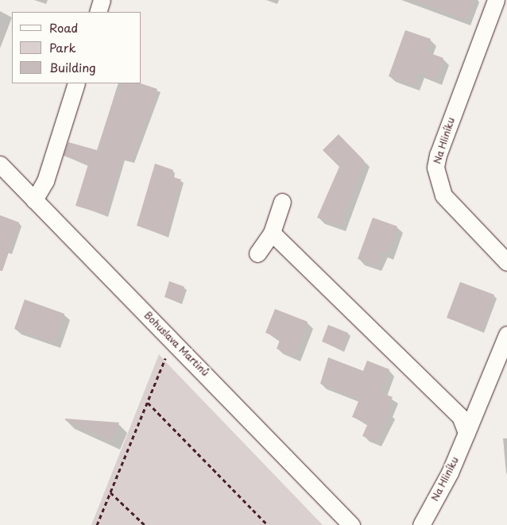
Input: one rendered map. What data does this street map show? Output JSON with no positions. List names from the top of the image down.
{
  "streets": {
    "street": ["Na Hliníku", "Bohuslava Martinů"]
  },
  "legend": ["Road", "Park", "Building"]
}
